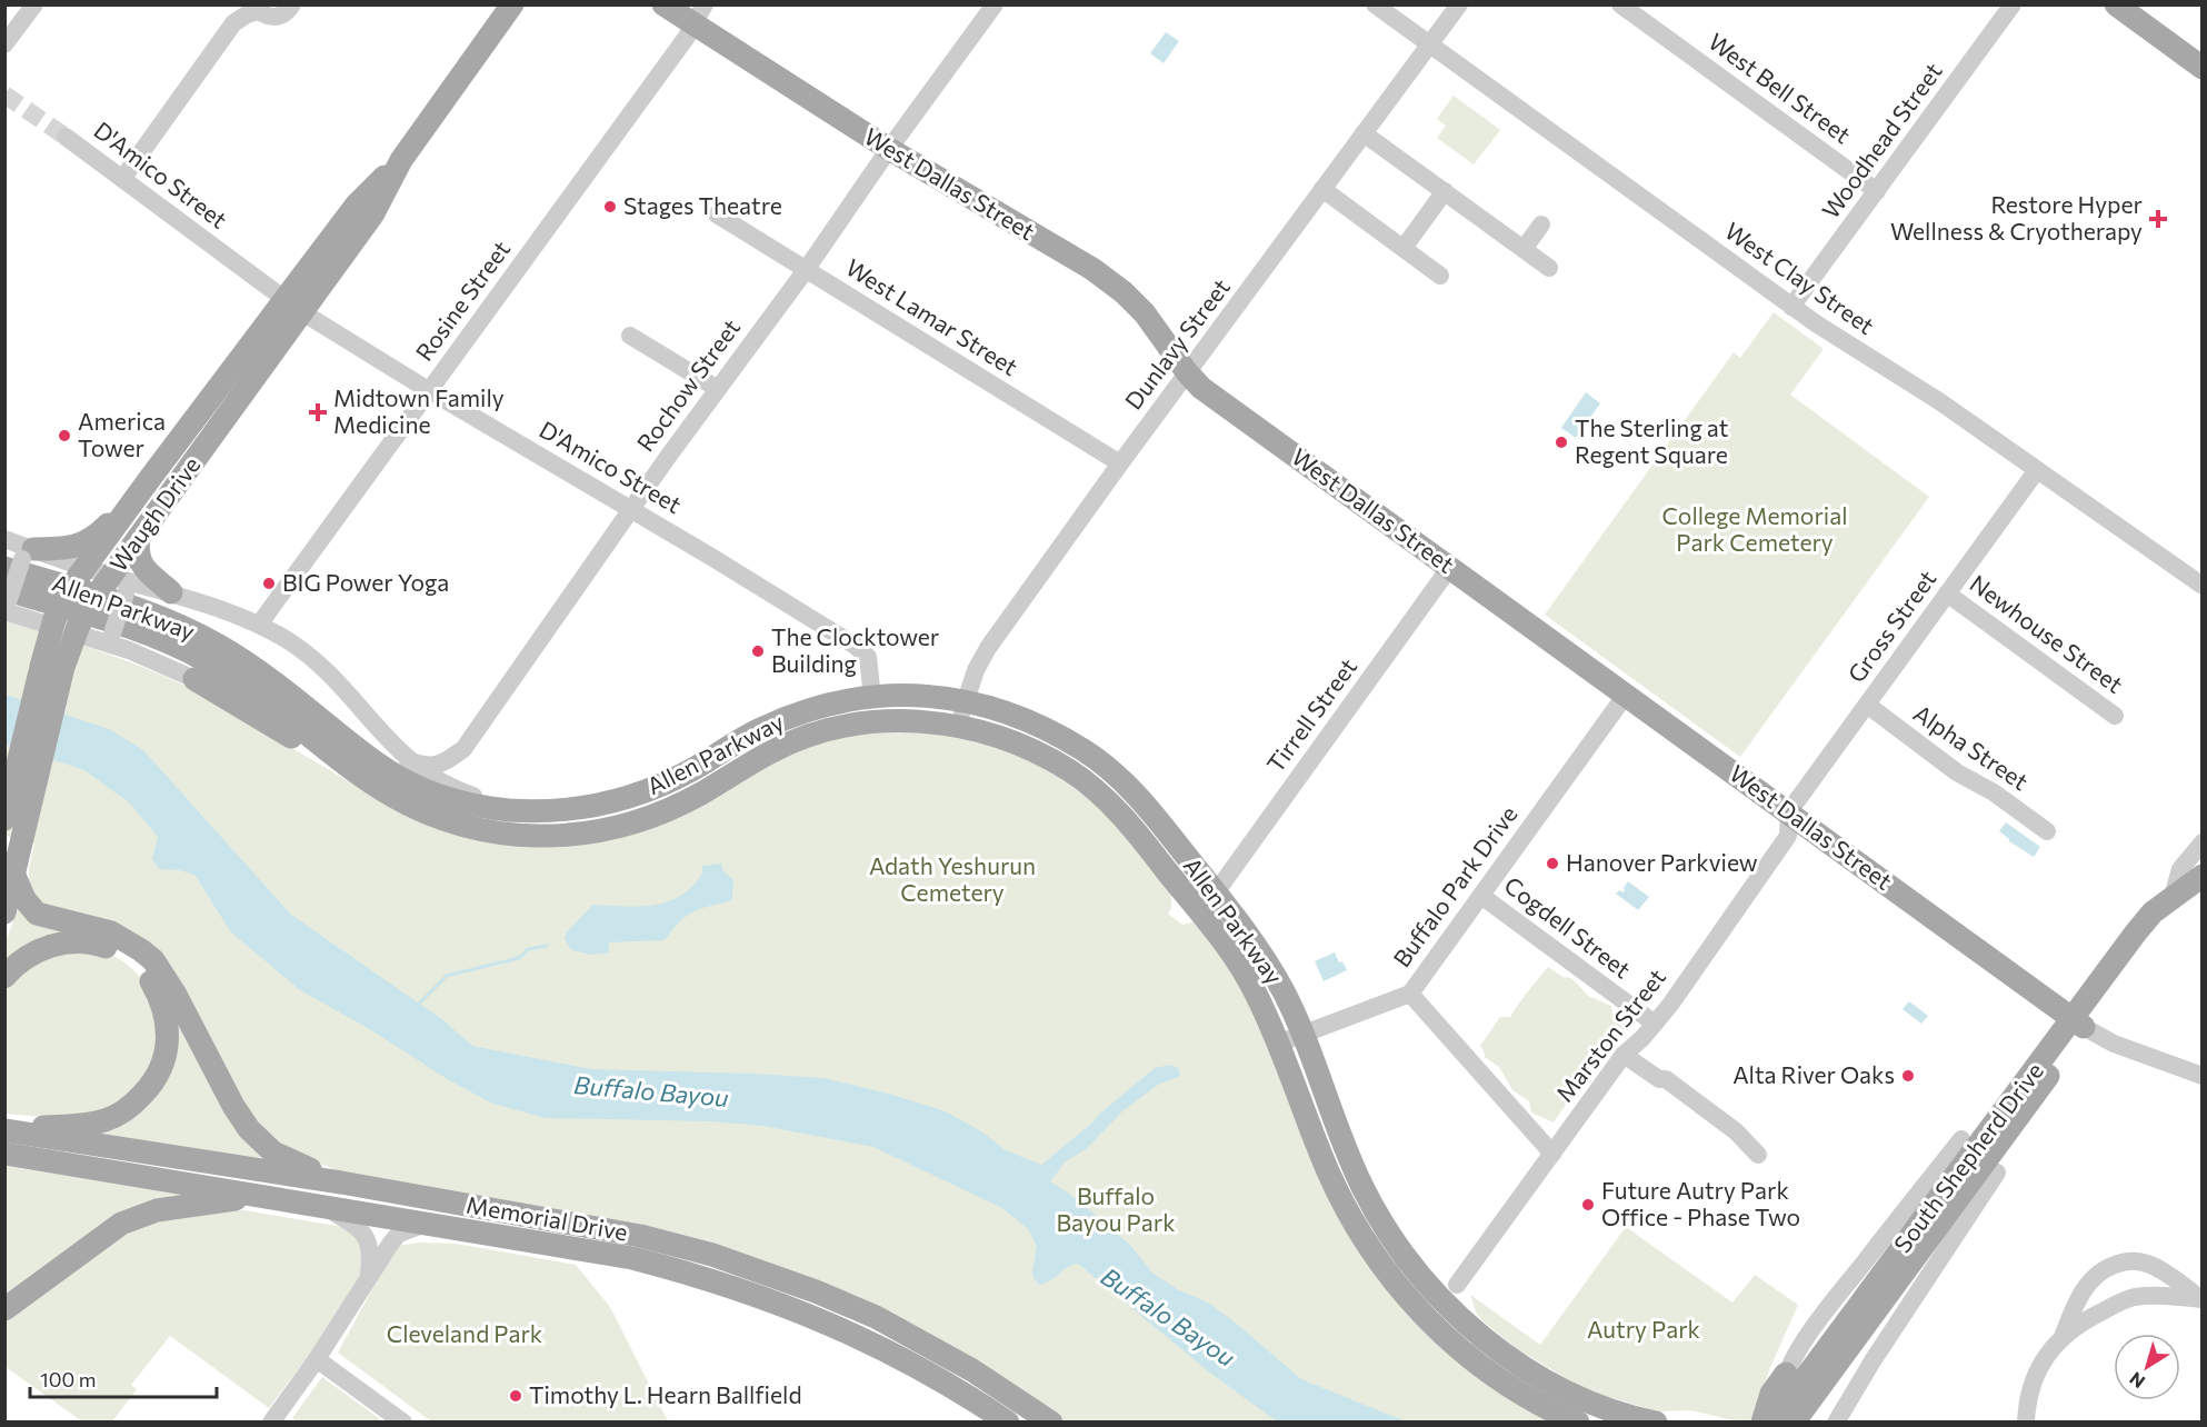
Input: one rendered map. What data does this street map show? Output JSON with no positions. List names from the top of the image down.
{
  "streets": {
    "main road": [
      "West Dallas Street",
      "Waugh Drive",
      "Allen Parkway",
      "South Shepherd Drive",
      "Memorial Drive"
    ],
    "street": [
      "West Bell Street",
      "Woodhead Street",
      "D'Amico Street",
      "West Clay Street",
      "Rosine Street",
      "West Lamar Street",
      "Dunlavy Street",
      "Rochow Street",
      "Gross Street",
      "Newhouse Street",
      "Tirrell Street",
      "Alpha Street",
      "Buffalo Park Drive",
      "Cogdell Street",
      "Marston Street"
    ]
  },
  "crossings": [
    ["West Bell Street", "Woodhead Street"],
    ["Woodhead Street", "West Clay Street"],
    ["D'Amico Street", "Rosine Street"],
    ["D'Amico Street", "Rochow Street"],
    ["D'Amico Street", "Waugh Drive"],
    ["D'Amico Street", "Allen Parkway"],
    ["West Dallas Street", "Rosine Street"],
    ["West Dallas Street", "Dunlavy Street"],
    ["West Dallas Street", "Rochow Street"],
    ["West Dallas Street", "Gross Street"],
    ["West Dallas Street", "Tirrell Street"],
    ["West Dallas Street", "Buffalo Park Drive"],
    ["West Dallas Street", "Marston Street"],
    ["West Dallas Street", "South Shepherd Drive"],
    ["West Clay Street", "Dunlavy Street"],
    ["West Clay Street", "Gross Street"],
    ["West Lamar Street", "Dunlavy Street"],
    ["West Lamar Street", "Rochow Street"],
    ["Dunlavy Street", "Allen Parkway"],
    ["Allen Parkway", "Tirrell Street"],
    ["Allen Parkway", "Buffalo Park Drive"],
    ["Gross Street", "Newhouse Street"],
    ["Gross Street", "Alpha Street"],
    ["Gross Street", "Marston Street"],
    ["Buffalo Park Drive", "Cogdell Street"],
    ["Cogdell Street", "Marston Street"]
  ],
  "water": ["Buffalo Bayou"],
  "parks": [
    "College Memorial Park Cemetery",
    "Adath Yeshurun Cemetery",
    "Buffalo Bayou Park",
    "Autry Park",
    "Cleveland Park"
  ],
  "places": {
    "other": [
      "Stages Theatre",
      "America Tower",
      "The Sterling at Regent Square",
      "BIG Power Yoga",
      "The Clocktower Building",
      "Hanover Parkview",
      "Alta River Oaks",
      "Future Autry Park Office - Phase Two",
      "Timothy L. Hearn Ballfield"
    ],
    "health": ["Restore Hyper Wellness & Cryotherapy", "Midtown Family Medicine"]
  },
  "scale_bar": "100 m",
  "north": "bottom left"
}
